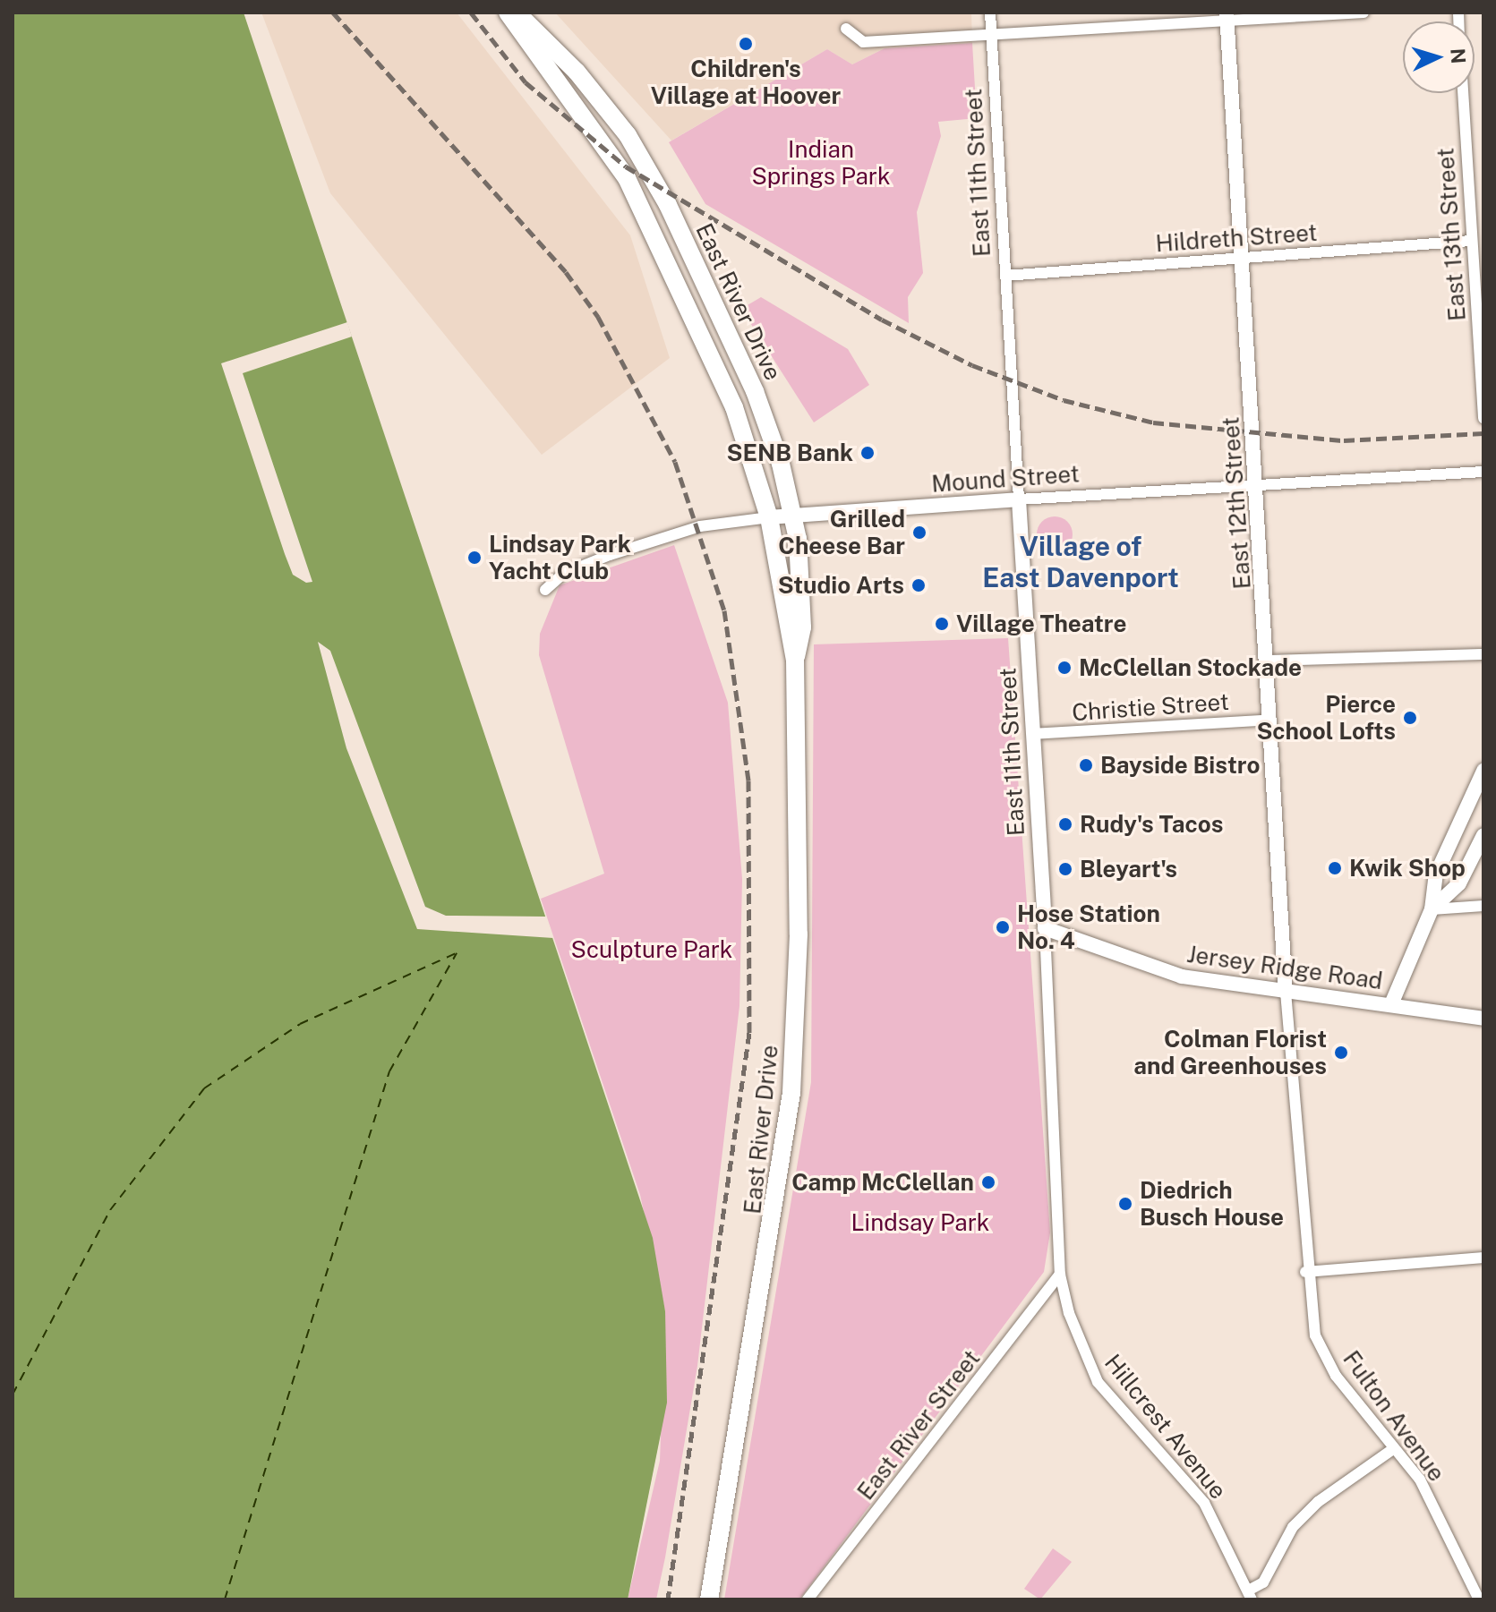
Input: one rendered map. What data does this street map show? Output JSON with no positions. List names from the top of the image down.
{
  "streets": {
    "main road": ["East River Drive"],
    "street": [
      "East 11th Street",
      "East 13th Street",
      "Hildreth Street",
      "Mound Street",
      "East 12th Street",
      "Christie Street",
      "Jersey Ridge Road",
      "Fulton Avenue",
      "East River Street",
      "Hillcrest Avenue"
    ]
  },
  "crossings": [
    ["East 11th Street", "Hildreth Street"],
    ["East 11th Street", "Mound Street"],
    ["East 11th Street", "Christie Street"],
    ["East 11th Street", "Jersey Ridge Road"],
    ["East 11th Street", "East River Street"],
    ["East 11th Street", "Hillcrest Avenue"],
    ["East 13th Street", "Hildreth Street"],
    ["Hildreth Street", "East 12th Street"],
    ["East River Drive", "Mound Street"],
    ["Mound Street", "East 12th Street"],
    ["East 12th Street", "Christie Street"],
    ["East 12th Street", "Jersey Ridge Road"],
    ["East 12th Street", "Fulton Avenue"],
    ["Jersey Ridge Road", "Fulton Avenue"],
    ["East River Street", "Hillcrest Avenue"]
  ],
  "districts": ["Village of East Davenport"],
  "parks": ["Indian Springs Park", "Sculpture Park", "Lindsay Park"],
  "places": [
    "Children's Village at Hoover",
    "SENB Bank",
    "Grilled Cheese Bar",
    "Lindsay Park Yacht Club",
    "Studio Arts",
    "Village Theatre",
    "McClellan Stockade",
    "Pierce School Lofts",
    "Bayside Bistro",
    "Rudy's Tacos",
    "Kwik Shop",
    "Bleyart's",
    "Hose Station No. 4",
    "Colman Florist and Greenhouses",
    "Camp McClellan",
    "Diedrich Busch House"
  ],
  "north": "right"
}
